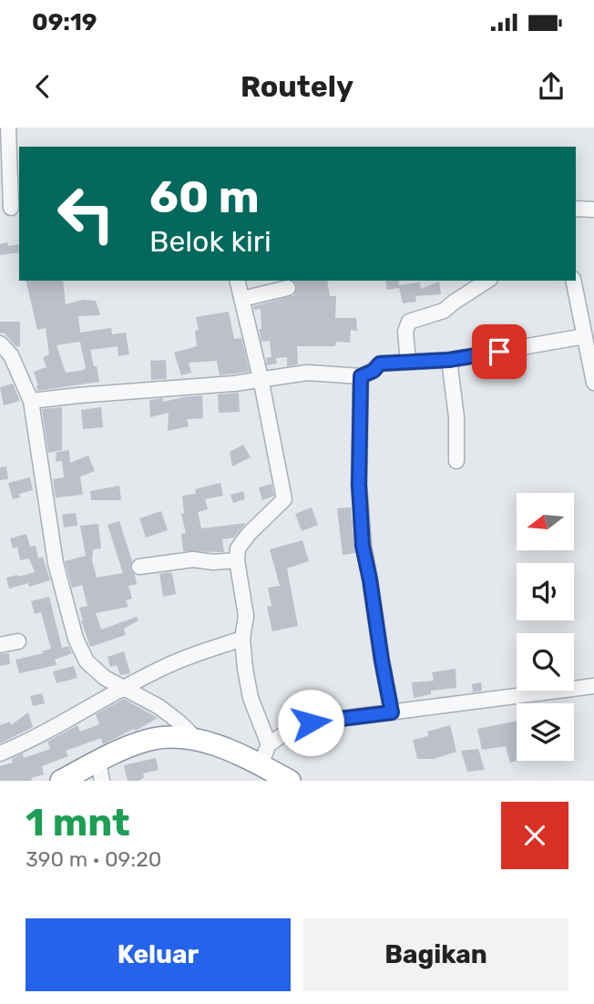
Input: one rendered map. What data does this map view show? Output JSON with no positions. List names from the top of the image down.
{
  "north": "left",
  "page": {
    "status": "09:19",
    "header": "Routely",
    "turn": ["60 m", "Belok kiri"],
    "heading": ["1 mnt", "390 m · 09:20"],
    "buttons": ["Keluar", "Bagikan"]
  }
}
